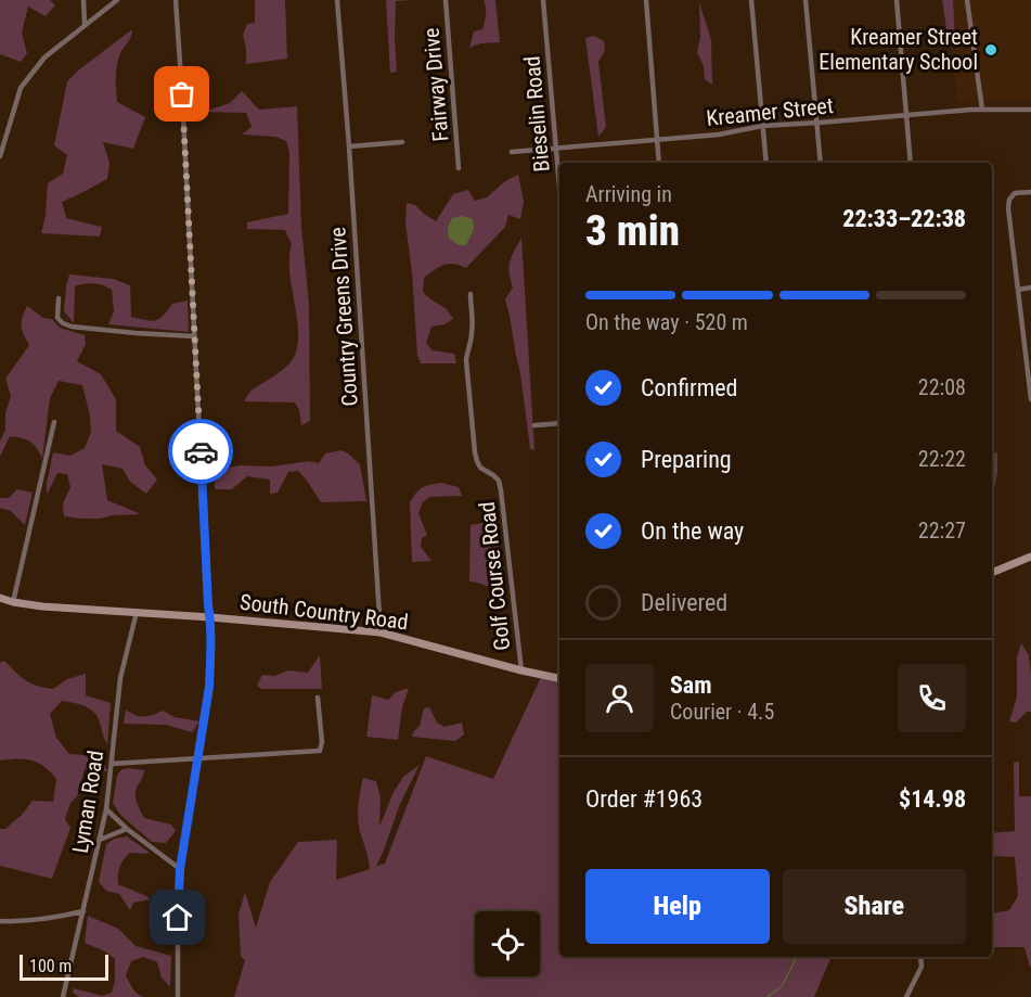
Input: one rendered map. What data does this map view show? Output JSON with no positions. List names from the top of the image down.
{
  "streets": {
    "main road": ["South Country Road"],
    "street": [
      "Fairway Drive",
      "Kreamer Street",
      "Bieselin Road",
      "Country Greens Drive",
      "Golf Course Road",
      "Lyman Road"
    ]
  },
  "crossings": [
    ["Kreamer Street", "Bieselin Road"],
    ["Country Greens Drive", "South Country Road"],
    ["Golf Course Road", "South Country Road"],
    ["South Country Road", "Lyman Road"]
  ],
  "places": ["Kreamer Street Elementary School"],
  "scale_bar": "100 m",
  "page": {
    "heading": ["3 min", "Arriving in", "22:33–22:38"],
    "panel": [
      "Sam",
      "Courier · 4.5",
      "Order #1963",
      "$14.98"
    ],
    "bar": "On the way · 520 m",
    "list": [
      ["Confirmed", "22:08"],
      ["Preparing", "22:22"],
      ["On the way", "22:27"],
      "Delivered"
    ],
    "buttons": ["Help", "Share"],
    "scale": "100 m"
  }
}
